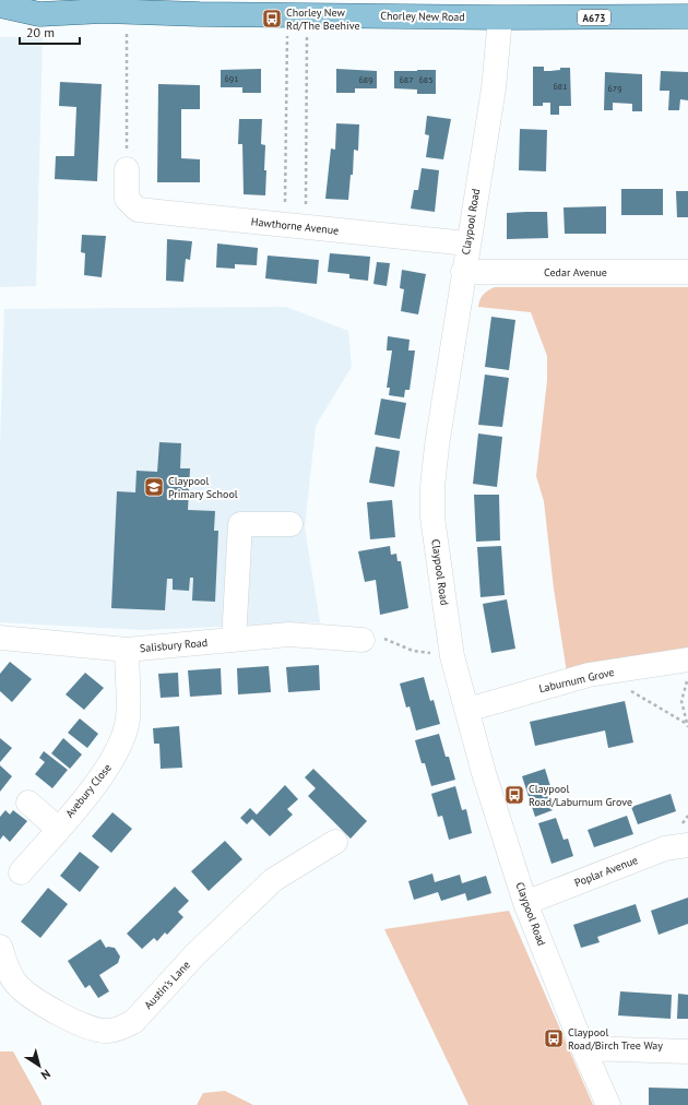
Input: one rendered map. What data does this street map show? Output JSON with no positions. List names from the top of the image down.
{
  "streets": {
    "main road": ["Chorley New Road", "A673"],
    "street": [
      "Claypool Road",
      "Hawthorne Avenue",
      "Cedar Avenue",
      "Salisbury Road",
      "Laburnum Grove",
      "Avebury Close",
      "Poplar Avenue",
      "Austin's Lane"
    ]
  },
  "crossings": [
    ["Chorley New Road", "Claypool Road"],
    ["Claypool Road", "Hawthorne Avenue"],
    ["Claypool Road", "Cedar Avenue"],
    ["Claypool Road", "Laburnum Grove"],
    ["Claypool Road", "Poplar Avenue"],
    ["Salisbury Road", "Avebury Close"]
  ],
  "places": {
    "bus stop": ["Chorley New Rd/The Beehive", "Claypool Road/Laburnum Grove", "Claypool Road/Birch Tree Way"],
    "school or university": ["Claypool Primary School"]
  },
  "house_numbers": [
    "691",
    "689",
    "687",
    "685",
    "681",
    "679"
  ],
  "scale_bar": "20 m",
  "north": "bottom right"
}
